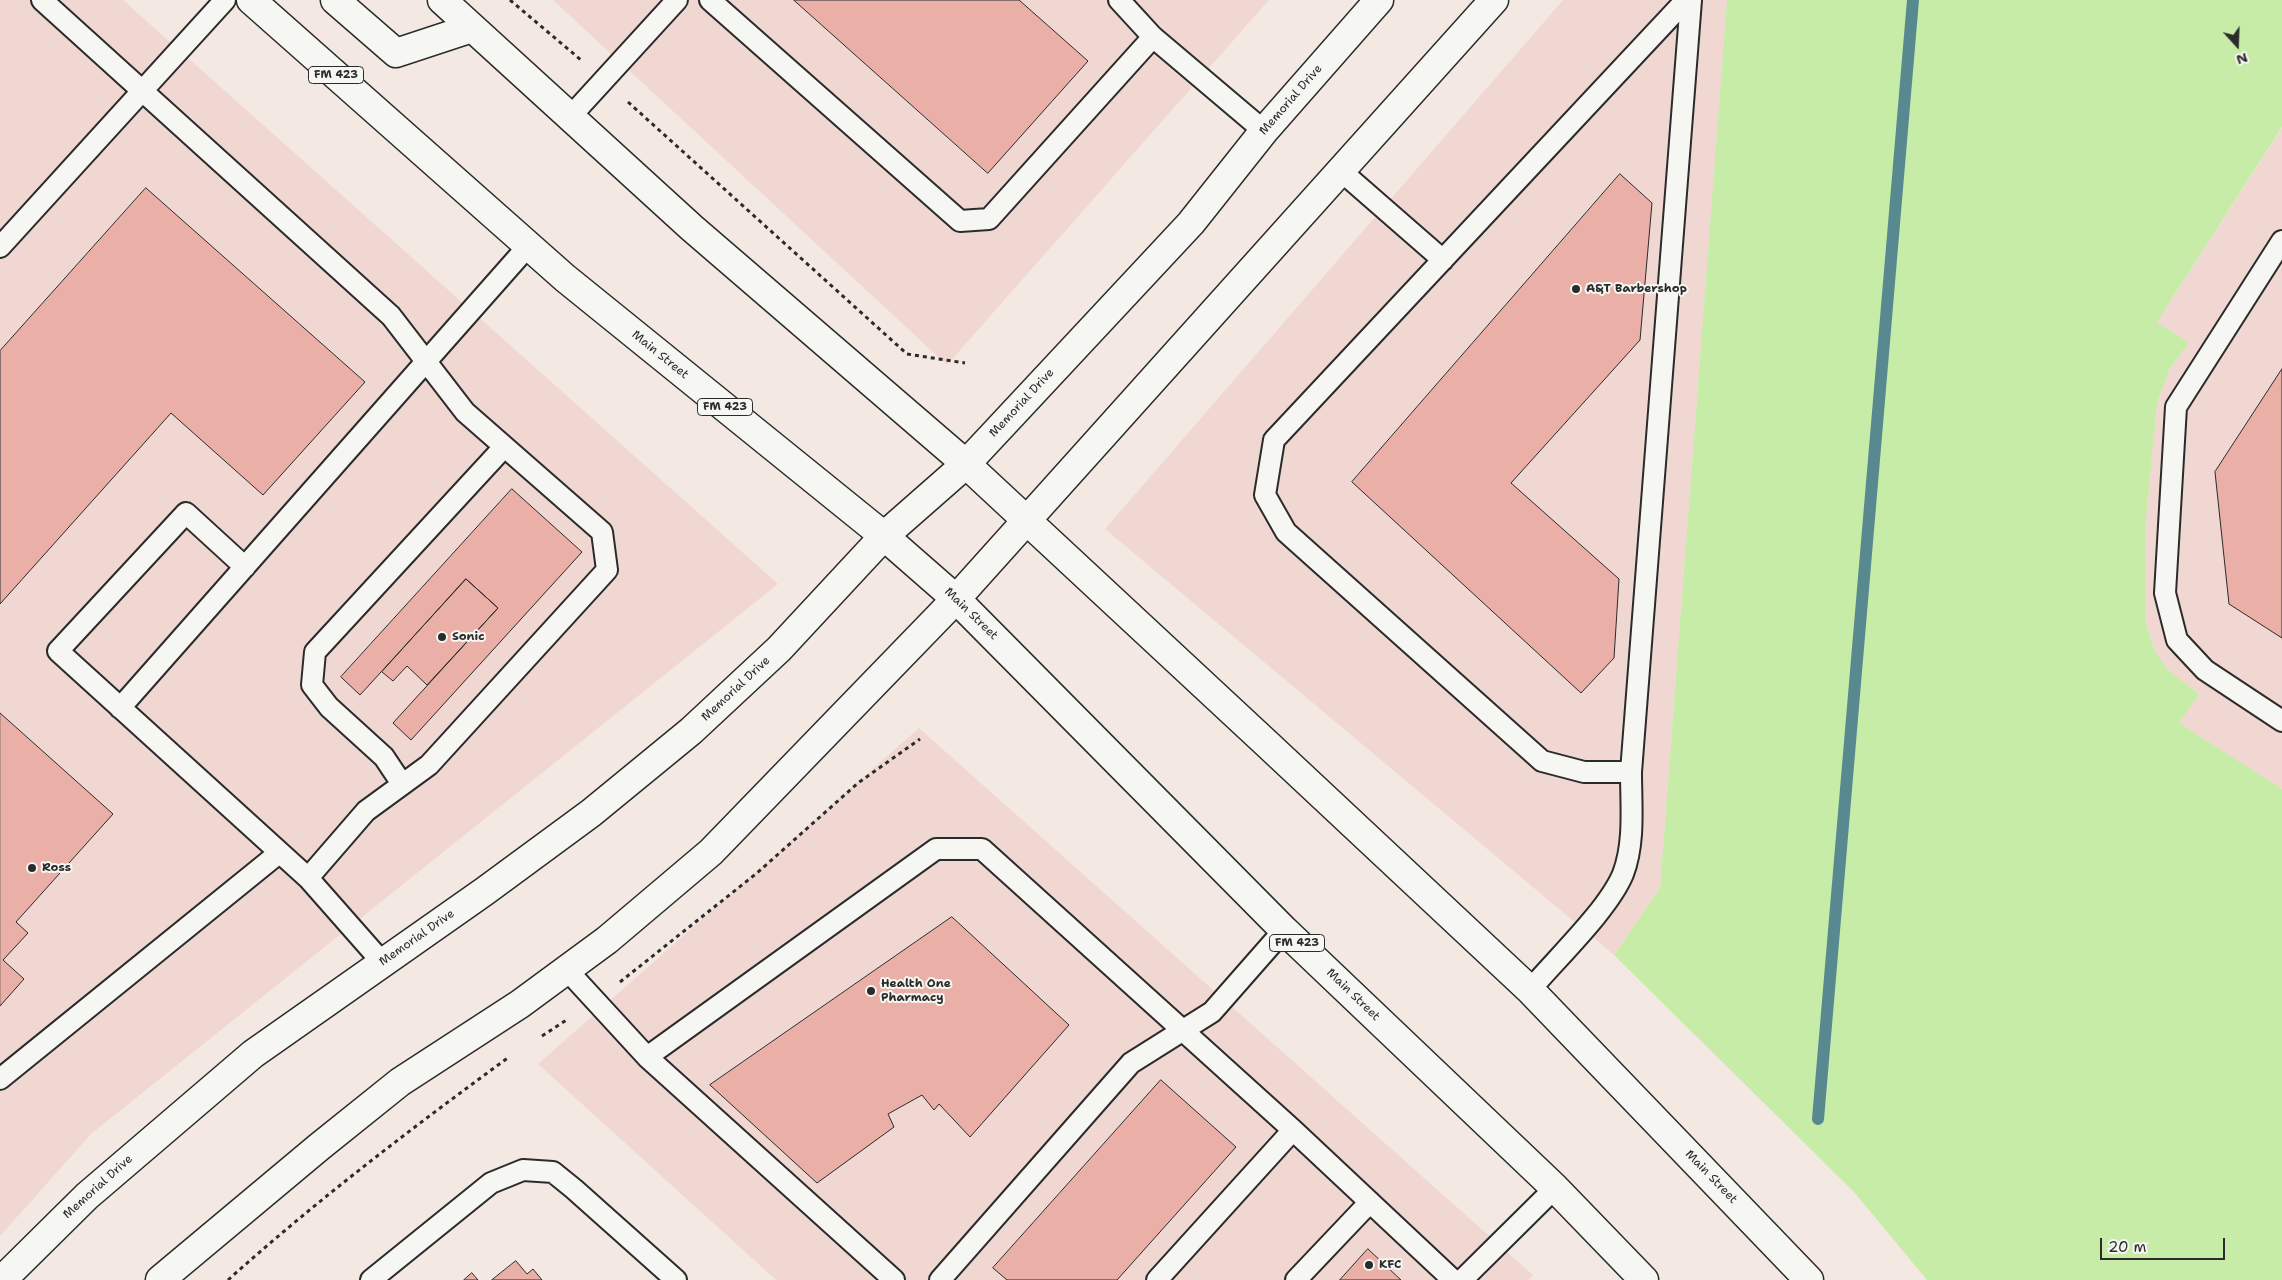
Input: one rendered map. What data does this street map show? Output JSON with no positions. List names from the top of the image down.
{
  "streets": {
    "main road": ["FM 423", "Memorial Drive", "Main Street"]
  },
  "crossings": [
    ["Memorial Drive", "Main Street"]
  ],
  "places": [
    "A&T Barbershop",
    "Sonic",
    "Ross",
    "Health One Pharmacy",
    "KFC"
  ],
  "scale_bar": "20 m",
  "north": "bottom"
}
